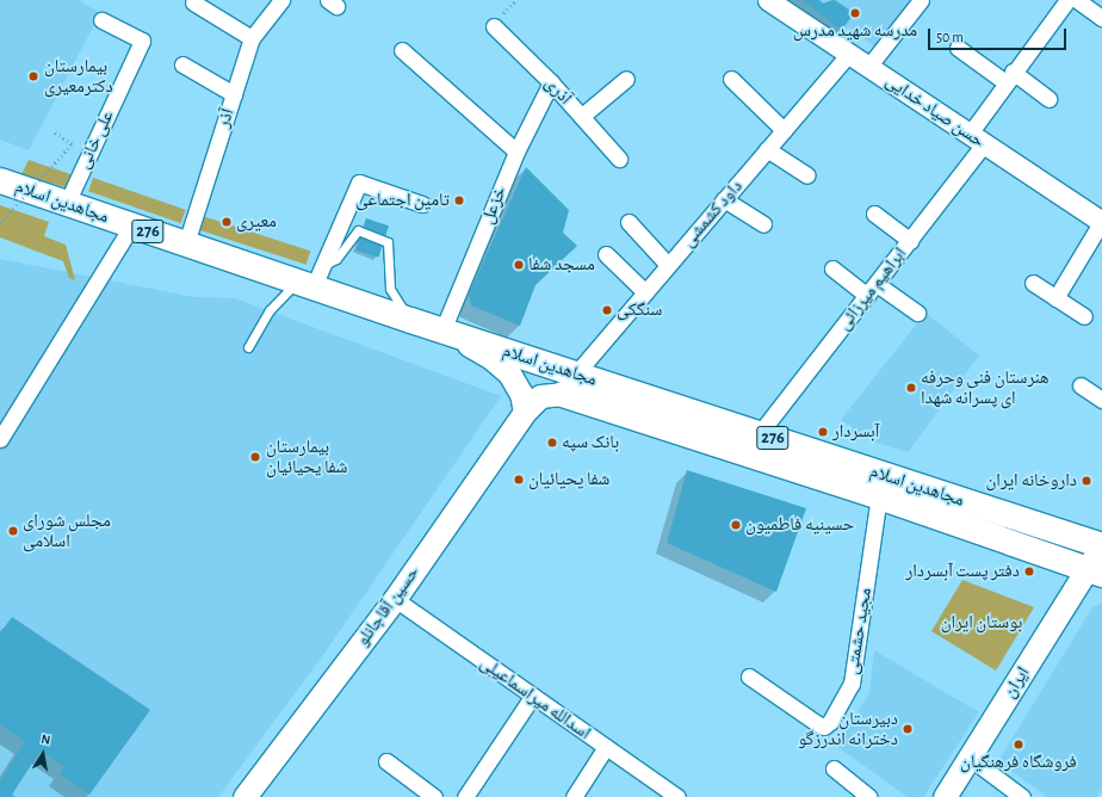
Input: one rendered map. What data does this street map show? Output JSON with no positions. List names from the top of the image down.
{
  "streets": {
    "main road": [
      "مجاهدین اسلام",
      "276",
      "حسین آقاجانلو",
      "ایران"
    ],
    "street": [
      "آذری",
      "حسن صیاد خدایی",
      "آذر",
      "علی خانی",
      "خزعل",
      "داود کشمشی",
      "ابراهیم میرزائی",
      "مجید حشمتی",
      "اسدالله میراسماعیلی"
    ]
  },
  "crossings": [
    ["آذری", "خزعل"],
    ["حسن صیاد خدایی", "داود کشمشی"],
    ["حسن صیاد خدایی", "ابراهیم میرزائی"],
    ["آذر", "مجاهدین اسلام"],
    ["علی خانی", "مجاهدین اسلام"],
    ["مجاهدین اسلام", "خزعل"],
    ["مجاهدین اسلام", "داود کشمشی"],
    ["مجاهدین اسلام", "ابراهیم میرزائی"],
    ["مجاهدین اسلام", "حسین آقاجانلو"],
    ["مجاهدین اسلام", "مجید حشمتی"],
    ["مجاهدین اسلام", "ایران"],
    ["حسین آقاجانلو", "اسدالله میراسماعیلی"]
  ],
  "parks": ["بوستان ایران"],
  "places": [
    "مدرسه شهید مدرس",
    "بیمارستان دکترمعیری",
    "تامین اجتماعی",
    "معیری",
    "مسجد شفا",
    "سنگکی",
    "هنرستان فنی وحرفه ای پسرانه شهدا",
    "آبسردار",
    "بانک سپه",
    "بیمارستان شفا یحیائیان",
    "شفا یحیائیان",
    "داروخانه ایران",
    "حسینیه فاطمیون",
    "مجلس شورای اسلامی",
    "دفتر پست آبسردار",
    "دبیرستان دخترانه اندرزگو",
    "فروشگاه فرهنگیان"
  ],
  "scale_bar": "50 m",
  "north": "top"
}
